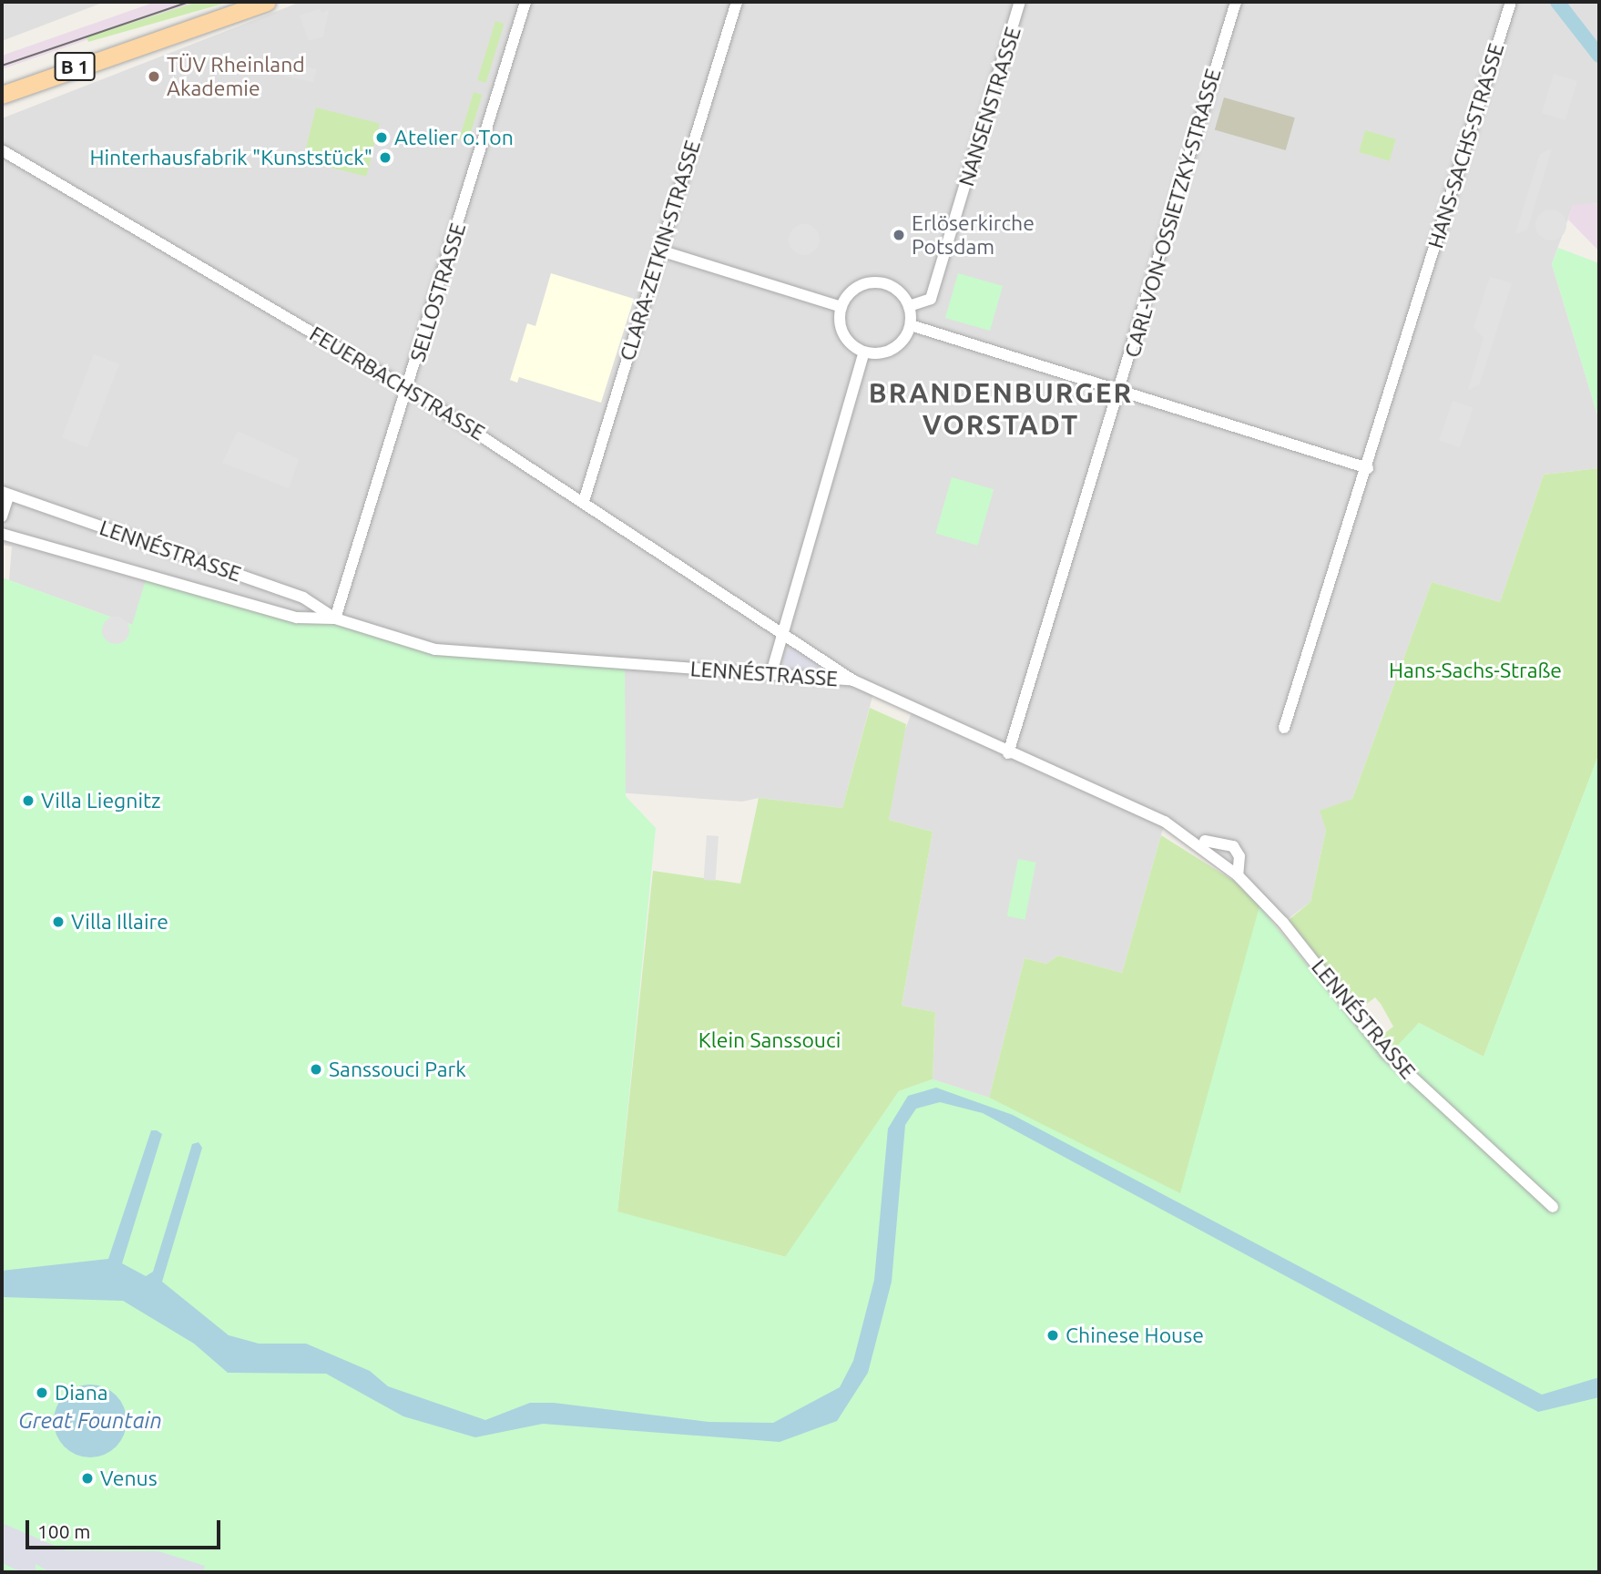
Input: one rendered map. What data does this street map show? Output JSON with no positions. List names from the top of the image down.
{
  "streets": {
    "main road": ["B 1"],
    "street": [
      "NANSENSTRASSE",
      "HANS-SACHS-STRASSE",
      "CARL-VON-OSSIETZKY-STRASSE",
      "CLARA-ZETKIN-STRASSE",
      "SELLOSTRASSE",
      "FEUERBACHSTRASSE",
      "LENNÉSTRASSE"
    ]
  },
  "crossings": [
    ["CARL-VON-OSSIETZKY-STRASSE", "LENNÉSTRASSE"],
    ["CLARA-ZETKIN-STRASSE", "FEUERBACHSTRASSE"],
    ["SELLOSTRASSE", "FEUERBACHSTRASSE"],
    ["SELLOSTRASSE", "LENNÉSTRASSE"],
    ["FEUERBACHSTRASSE", "LENNÉSTRASSE"]
  ],
  "districts": ["BRANDENBURGER VORSTADT"],
  "water": ["Great Fountain"],
  "parks": ["Hans-Sachs-Straße", "Klein Sanssouci"],
  "places": [
    "TÜV Rheinland Akademie",
    "Atelier o.Ton",
    "Hinterhausfabrik \"Kunststück\"",
    "Erlöserkirche Potsdam",
    "Villa Liegnitz",
    "Villa Illaire",
    "Sanssouci Park",
    "Chinese House",
    "Diana",
    "Venus"
  ],
  "scale_bar": "100 m"
}
